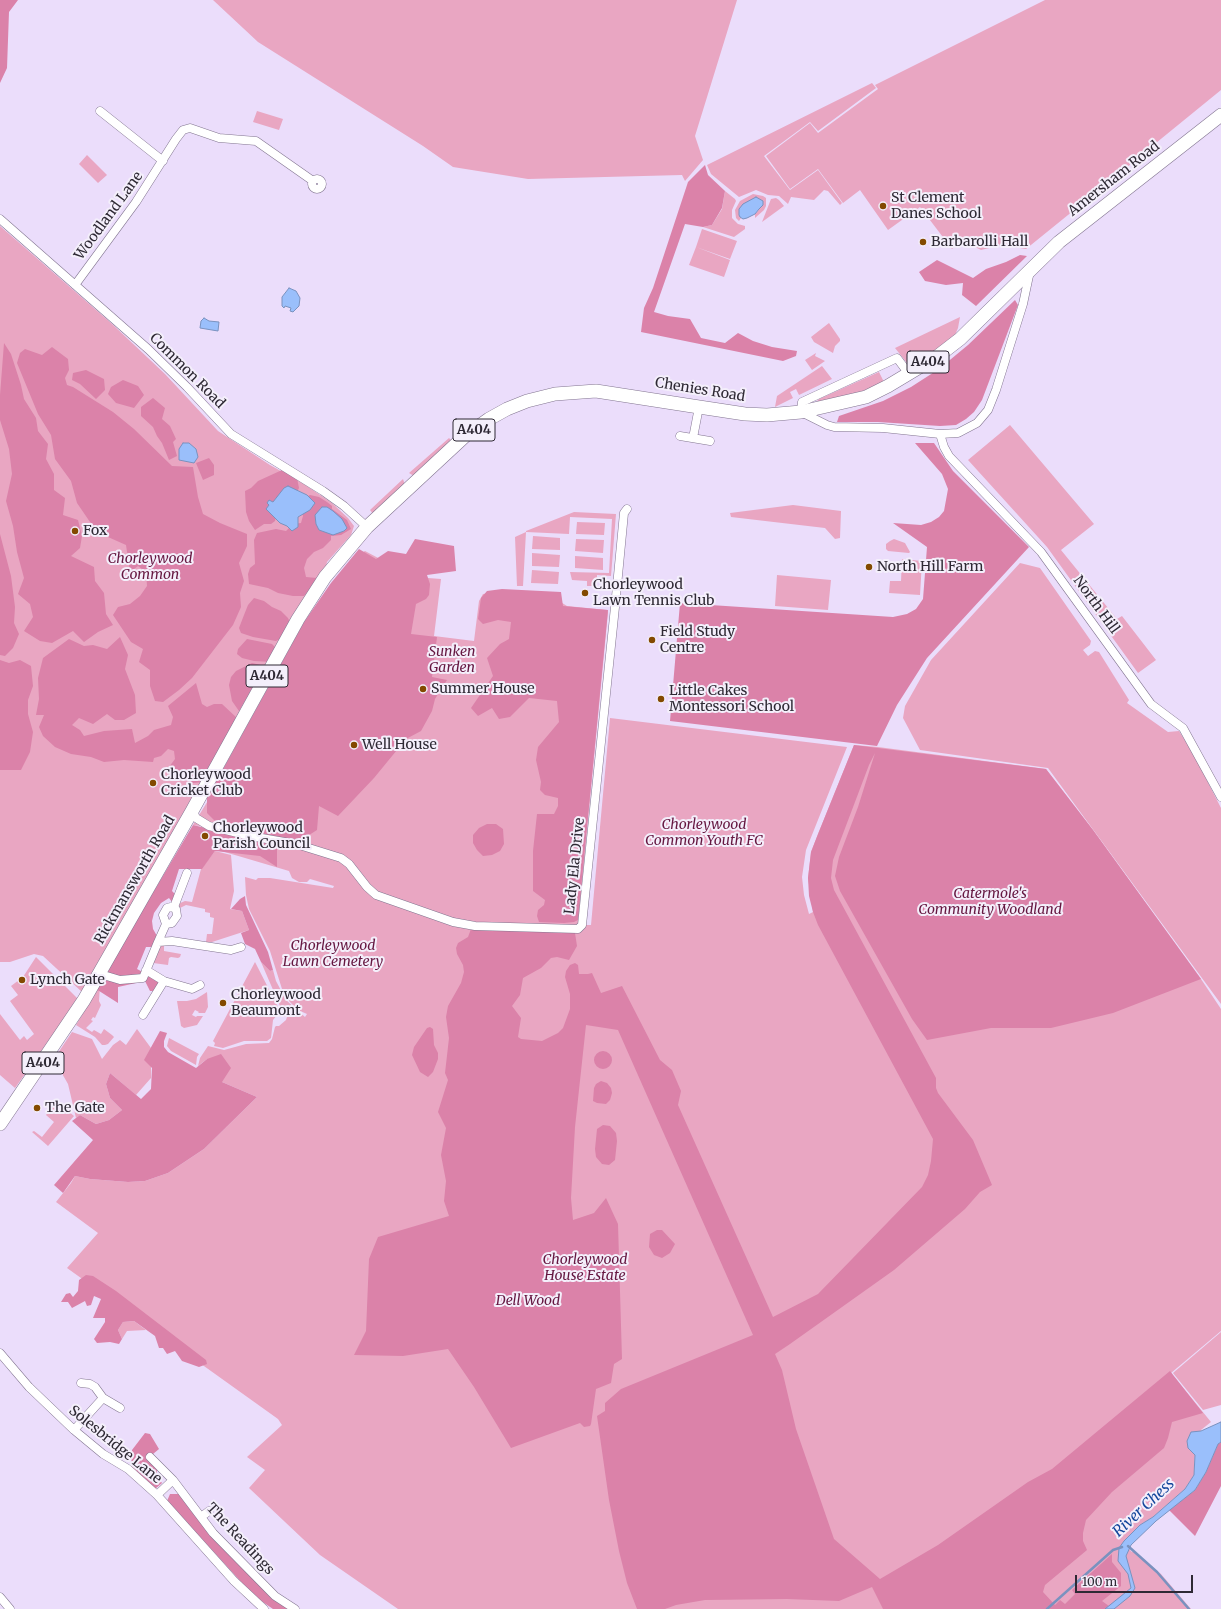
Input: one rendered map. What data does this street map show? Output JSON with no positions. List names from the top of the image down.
{
  "streets": {
    "main road": [
      "Amersham Road",
      "A404",
      "Chenies Road",
      "Rickmansworth Road"
    ],
    "street": [
      "Woodland Lane",
      "Common Road",
      "North Hill",
      "Lady Ela Drive",
      "Solesbridge Lane",
      "The Readings"
    ]
  },
  "crossings": [
    ["Amersham Road", "Chenies Road"],
    ["Woodland Lane", "Common Road"],
    ["Common Road", "Chenies Road"],
    ["Common Road", "Rickmansworth Road"],
    ["Chenies Road", "Rickmansworth Road"],
    ["Lady Ela Drive", "Rickmansworth Road"]
  ],
  "water": ["River Chess"],
  "parks": [
    "Chorleywood Common",
    "Sunken Garden",
    "Chorleywood Common Youth FC",
    "Catermole's Community Woodland",
    "Chorleywood Lawn Cemetery",
    "Chorleywood House Estate",
    "Dell Wood"
  ],
  "places": [
    "St Clement Danes School",
    "Barbarolli Hall",
    "Fox",
    "North Hill Farm",
    "Chorleywood Lawn Tennis Club",
    "Field Study Centre",
    "Summer House",
    "Little Cakes Montessori School",
    "Well House",
    "Chorleywood Cricket Club",
    "Chorleywood Parish Council",
    "Lynch Gate",
    "Chorleywood Beaumont",
    "The Gate"
  ],
  "scale_bar": "100 m"
}
